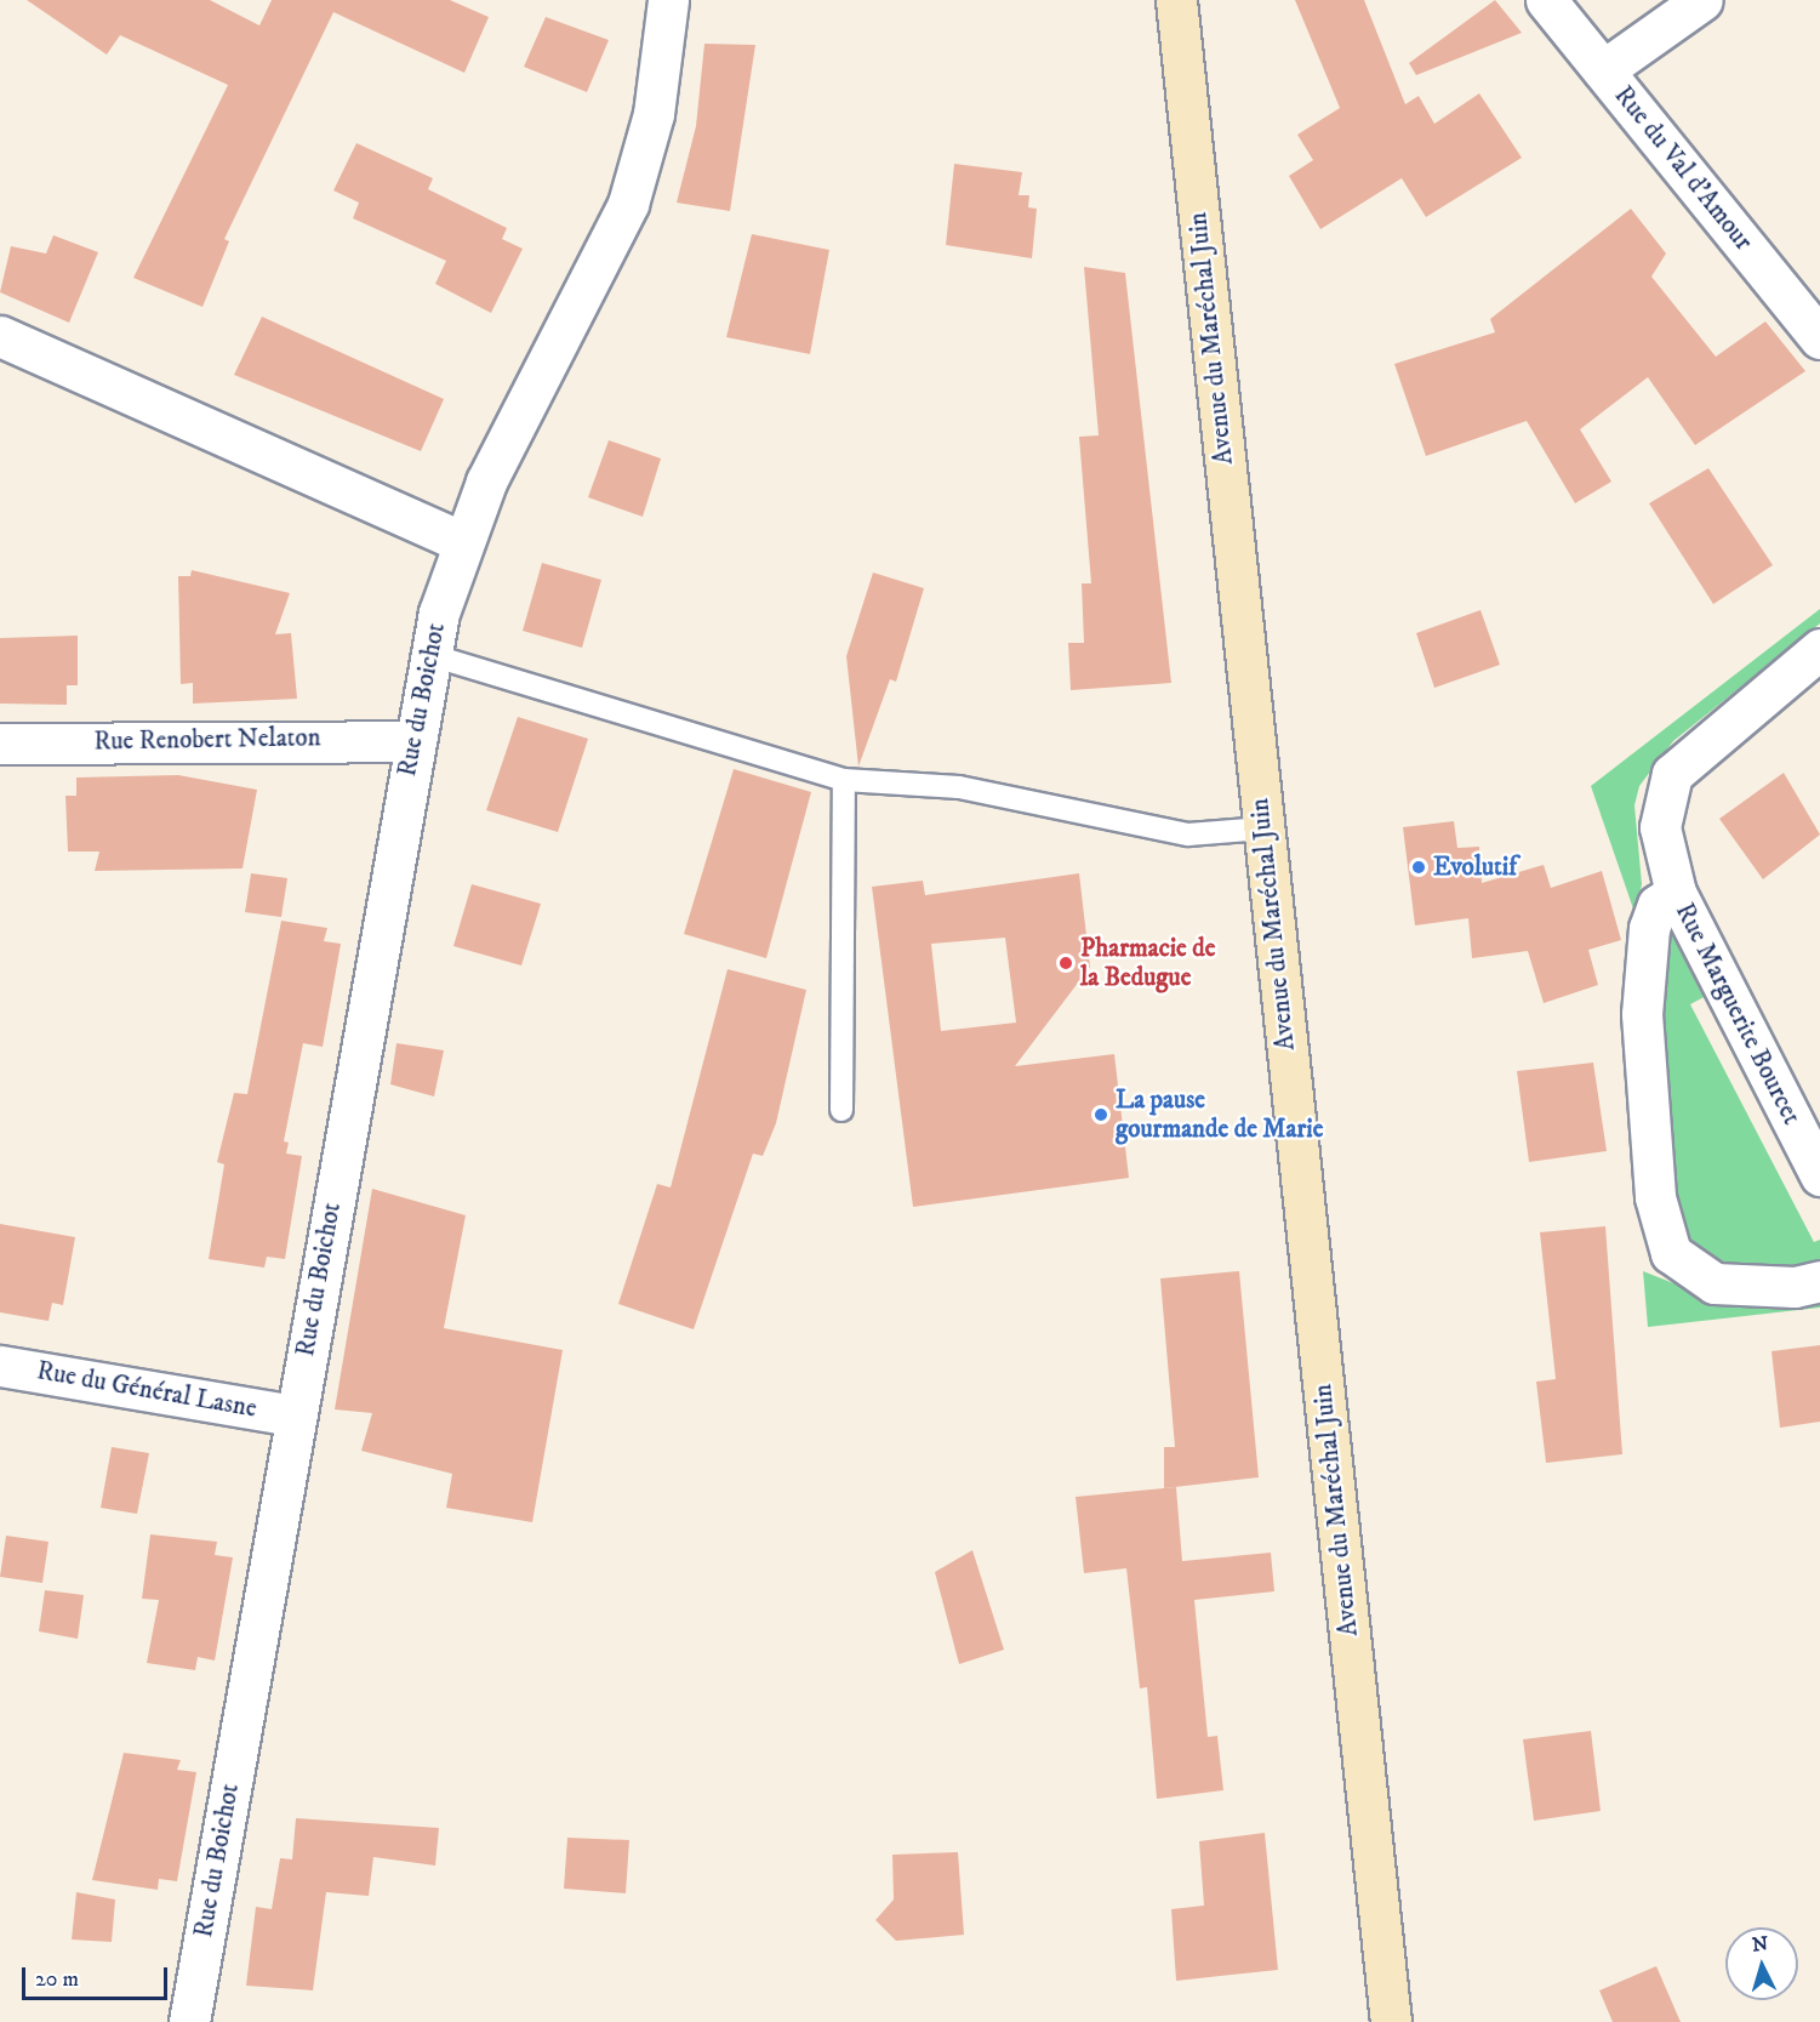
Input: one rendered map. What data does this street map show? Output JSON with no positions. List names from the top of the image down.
{
  "streets": {
    "main road": ["Avenue du Maréchal Juin"],
    "street": [
      "Rue du Val d'Amour",
      "Rue du Boichot",
      "Rue Renobert Nelaton",
      "Rue Marguerite Bourcet",
      "Rue du Général Lasne"
    ]
  },
  "crossings": [
    ["Rue du Boichot", "Rue Renobert Nelaton"],
    ["Rue du Boichot", "Rue du Général Lasne"]
  ],
  "places": ["Evolutif", "Pharmacie de la Bedugue", "La pause gourmande de Marie"],
  "scale_bar": "20 m",
  "north": "top"
}
